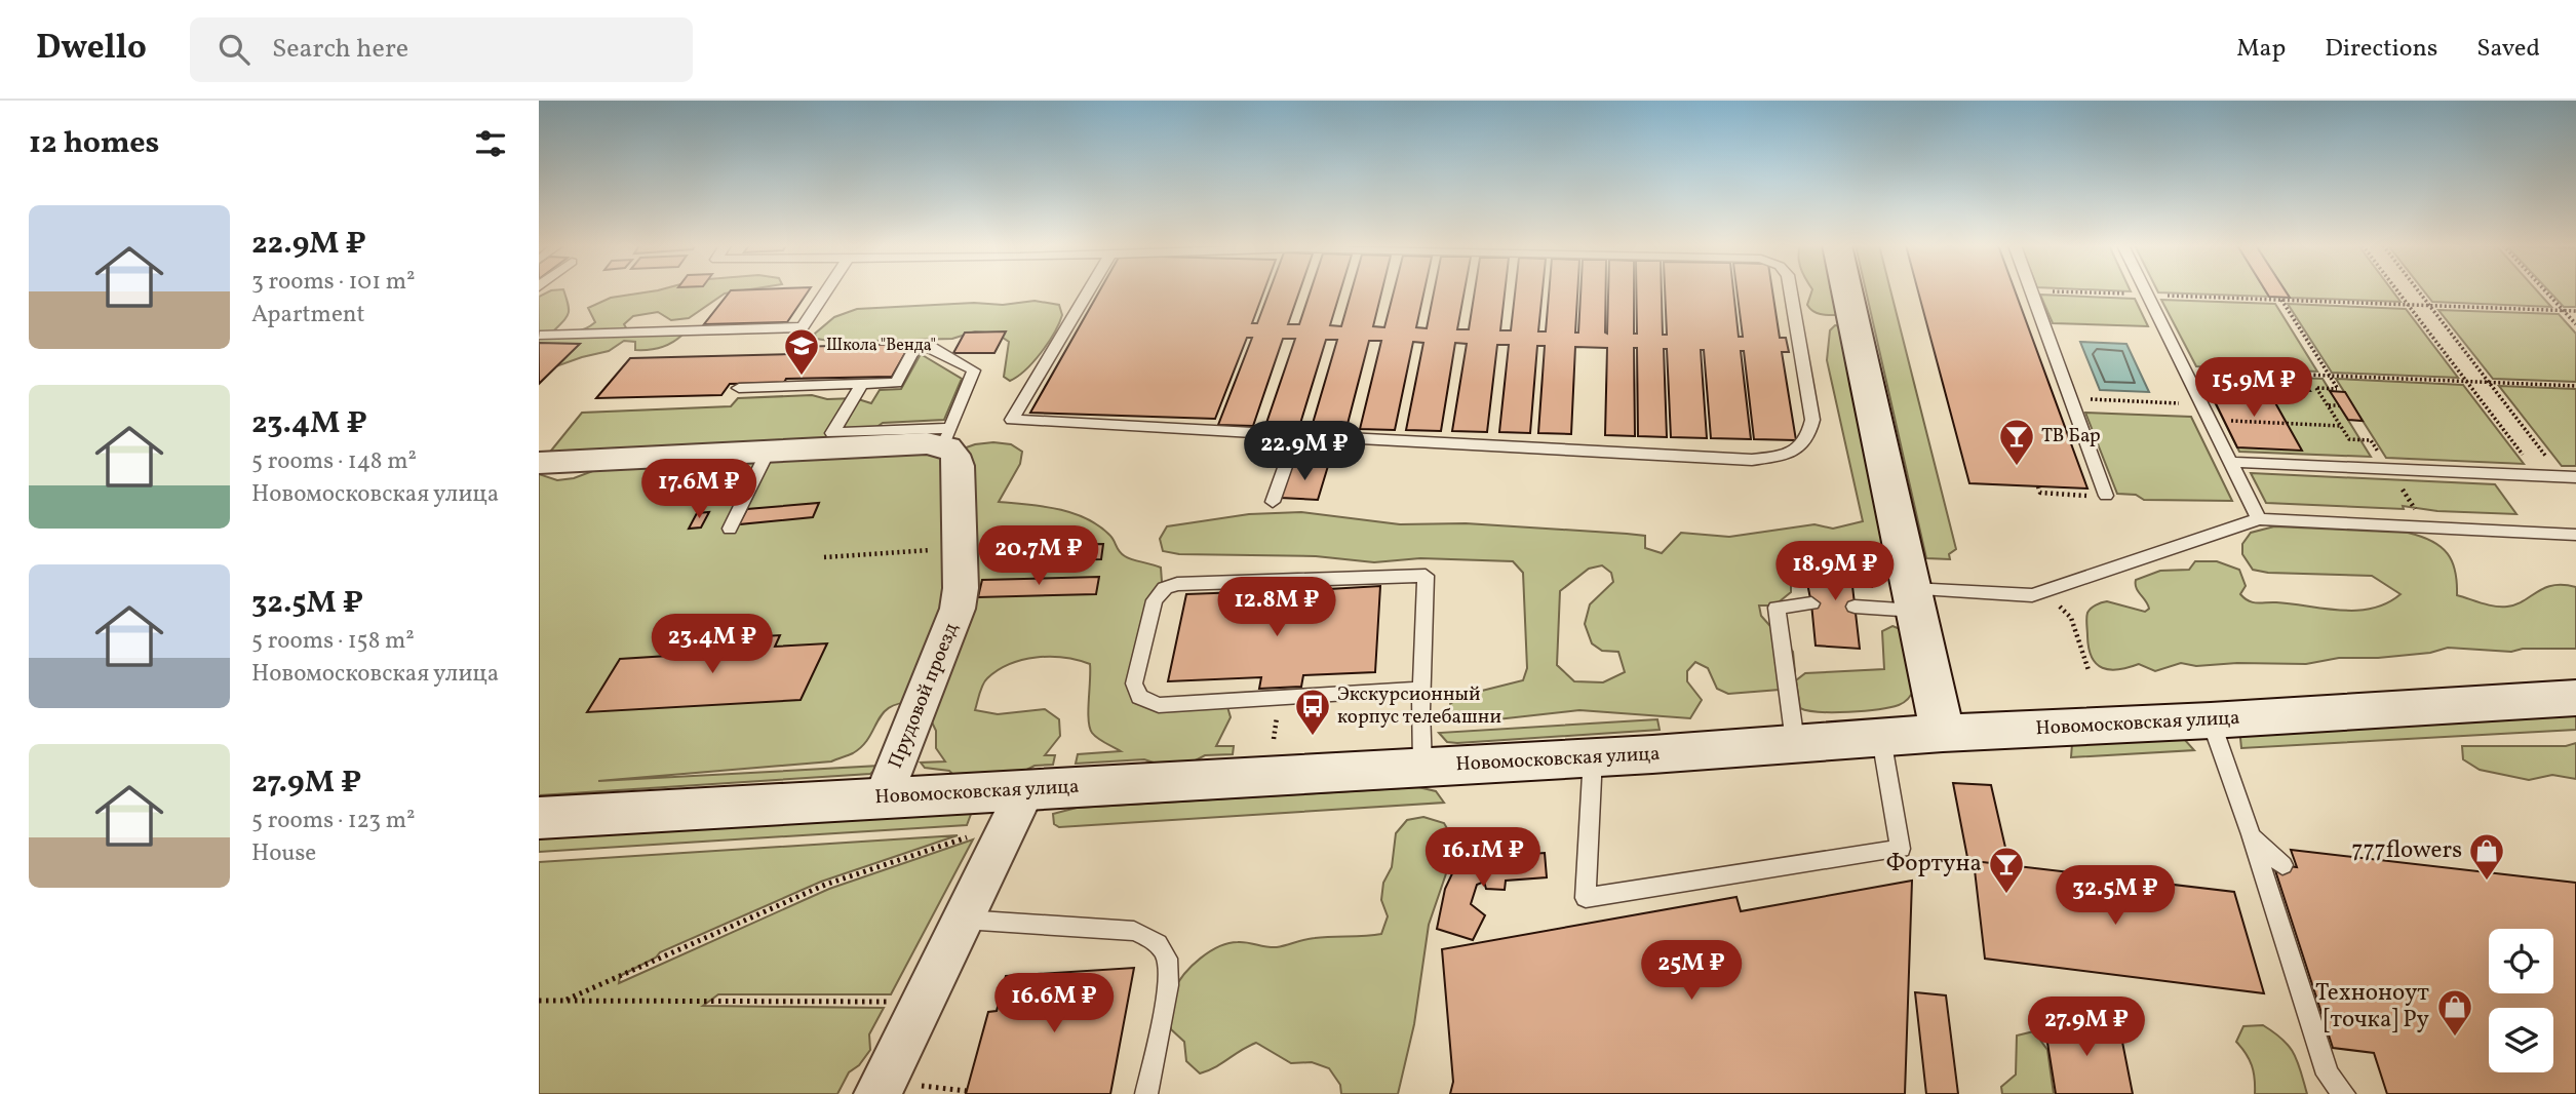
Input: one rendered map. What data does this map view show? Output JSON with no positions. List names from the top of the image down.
{
  "streets": {
    "main road": ["Новомосковская улица"],
    "street": ["Прудовой проезд"]
  },
  "crossings": [
    ["Прудовой проезд", "Новомосковская улица"]
  ],
  "places": {
    "school or university": ["Школа \"Венда\""],
    "bar": ["ТВ Бар", "Фортуна"],
    "bus stop": ["Экскурсионный корпус телебашни"],
    "shop": ["777flowers", "Техноноут [точка] Ру"]
  },
  "page": {
    "header": "Dwello",
    "search": "Search here",
    "nav": ["Map", "Directions", "Saved"],
    "heading": "12 homes",
    "list": [
      {
        "name": "22.9M ₽",
        "note": "3 rooms · 101 m² · Apartment"
      },
      {
        "name": "23.4M ₽",
        "note": "5 rooms · 148 m² · Новомосковская улица"
      },
      {
        "name": "32.5M ₽",
        "note": "5 rooms · 158 m² · Новомосковская улица"
      },
      {
        "name": "27.9M ₽",
        "note": "5 rooms · 123 m² · House"
      }
    ],
    "price": [
      "15.9M ₽",
      "22.9M ₽",
      "17.6M ₽",
      "20.7M ₽",
      "18.9M ₽",
      "12.8M ₽",
      "23.4M ₽",
      "16.1M ₽",
      "32.5M ₽",
      "25M ₽",
      "16.6M ₽",
      "27.9M ₽"
    ]
  }
}
